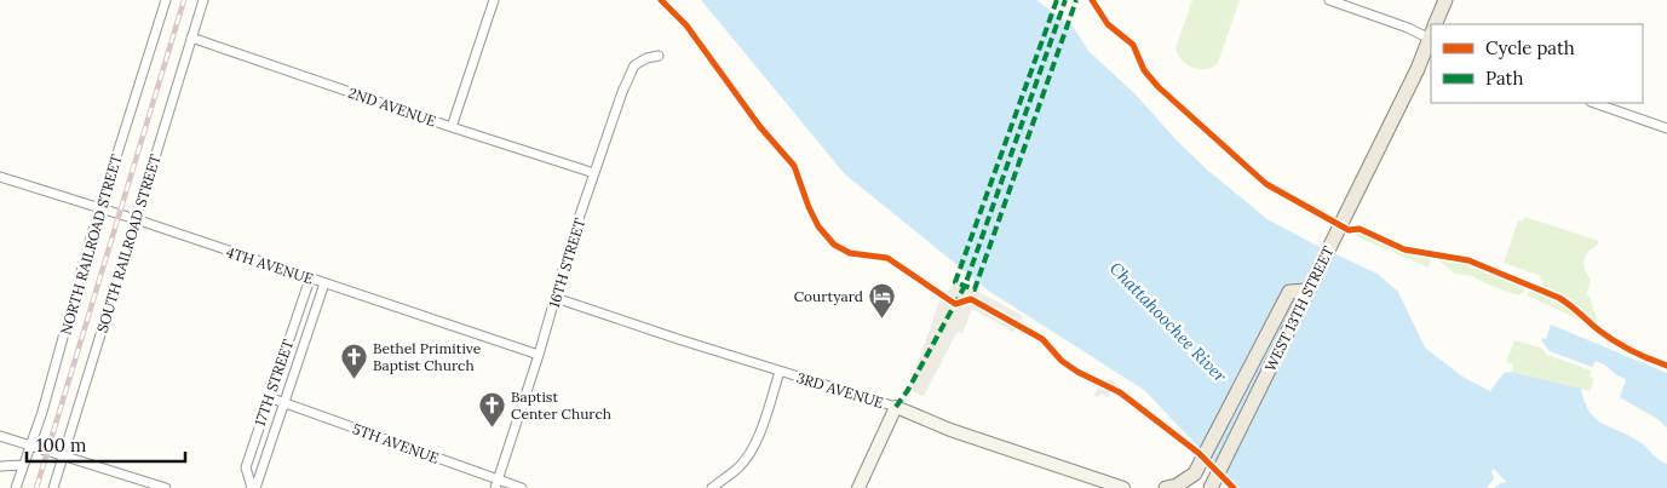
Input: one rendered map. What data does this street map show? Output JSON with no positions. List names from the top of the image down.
{
  "streets": {
    "main road": ["WEST 13TH STREET"],
    "street": [
      "2ND AVENUE",
      "SOUTH RAILROAD STREET",
      "NORTH RAILROAD STREET",
      "16TH STREET",
      "4TH AVENUE",
      "17TH STREET",
      "3RD AVENUE",
      "5TH AVENUE"
    ]
  },
  "crossings": [
    ["2ND AVENUE", "SOUTH RAILROAD STREET"],
    ["2ND AVENUE", "16TH STREET"],
    ["SOUTH RAILROAD STREET", "4TH AVENUE"],
    ["NORTH RAILROAD STREET", "4TH AVENUE"],
    ["16TH STREET", "4TH AVENUE"],
    ["16TH STREET", "3RD AVENUE"],
    ["16TH STREET", "5TH AVENUE"],
    ["4TH AVENUE", "17TH STREET"],
    ["17TH STREET", "5TH AVENUE"]
  ],
  "water": ["Chattahoochee River"],
  "places": {
    "hotel": ["Courtyard"],
    "church": ["Bethel Primitive Baptist Church", "Baptist Center Church"]
  },
  "legend": ["Cycle path", "Path"],
  "scale_bar": "100 m"
}
